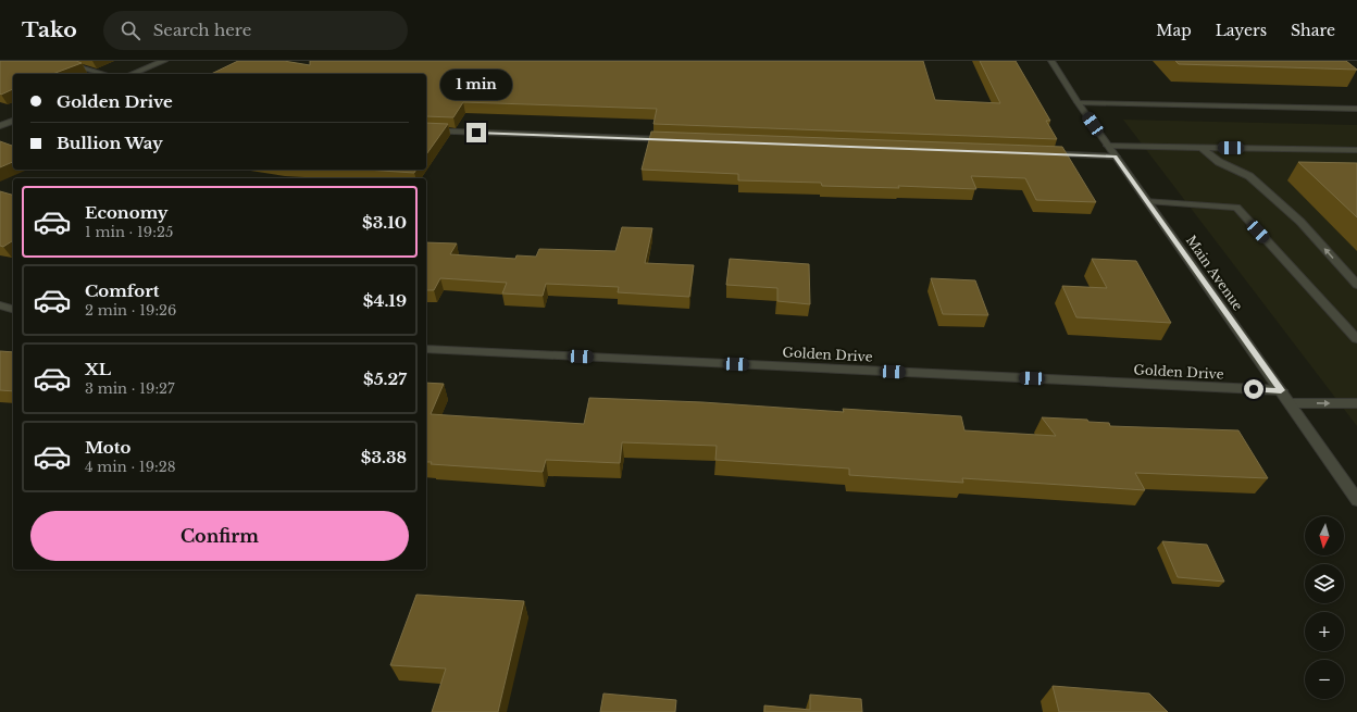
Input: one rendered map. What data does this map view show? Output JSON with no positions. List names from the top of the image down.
{
  "streets": {
    "street": ["Main Avenue", "Golden Drive"]
  },
  "crossings": [
    ["Main Avenue", "Golden Drive"]
  ],
  "north": "bottom",
  "page": {
    "header": "Tako",
    "search": "Search here",
    "nav": ["Map", "Layers", "Share"],
    "bubble": "1 min",
    "banner": ["Golden Drive", "Bullion Way"],
    "list": [
      {
        "name": "Economy",
        "note": "1 min · 19:25",
        "value": "$3.10"
      },
      {
        "name": "Comfort",
        "note": "2 min · 19:26",
        "value": "$4.19"
      },
      {
        "name": "XL",
        "note": "3 min · 19:27",
        "value": "$5.27"
      },
      {
        "name": "Moto",
        "note": "4 min · 19:28",
        "value": "$3.38"
      }
    ],
    "buttons": "Confirm",
    "map_buttons": ["+", "−"]
  }
}
